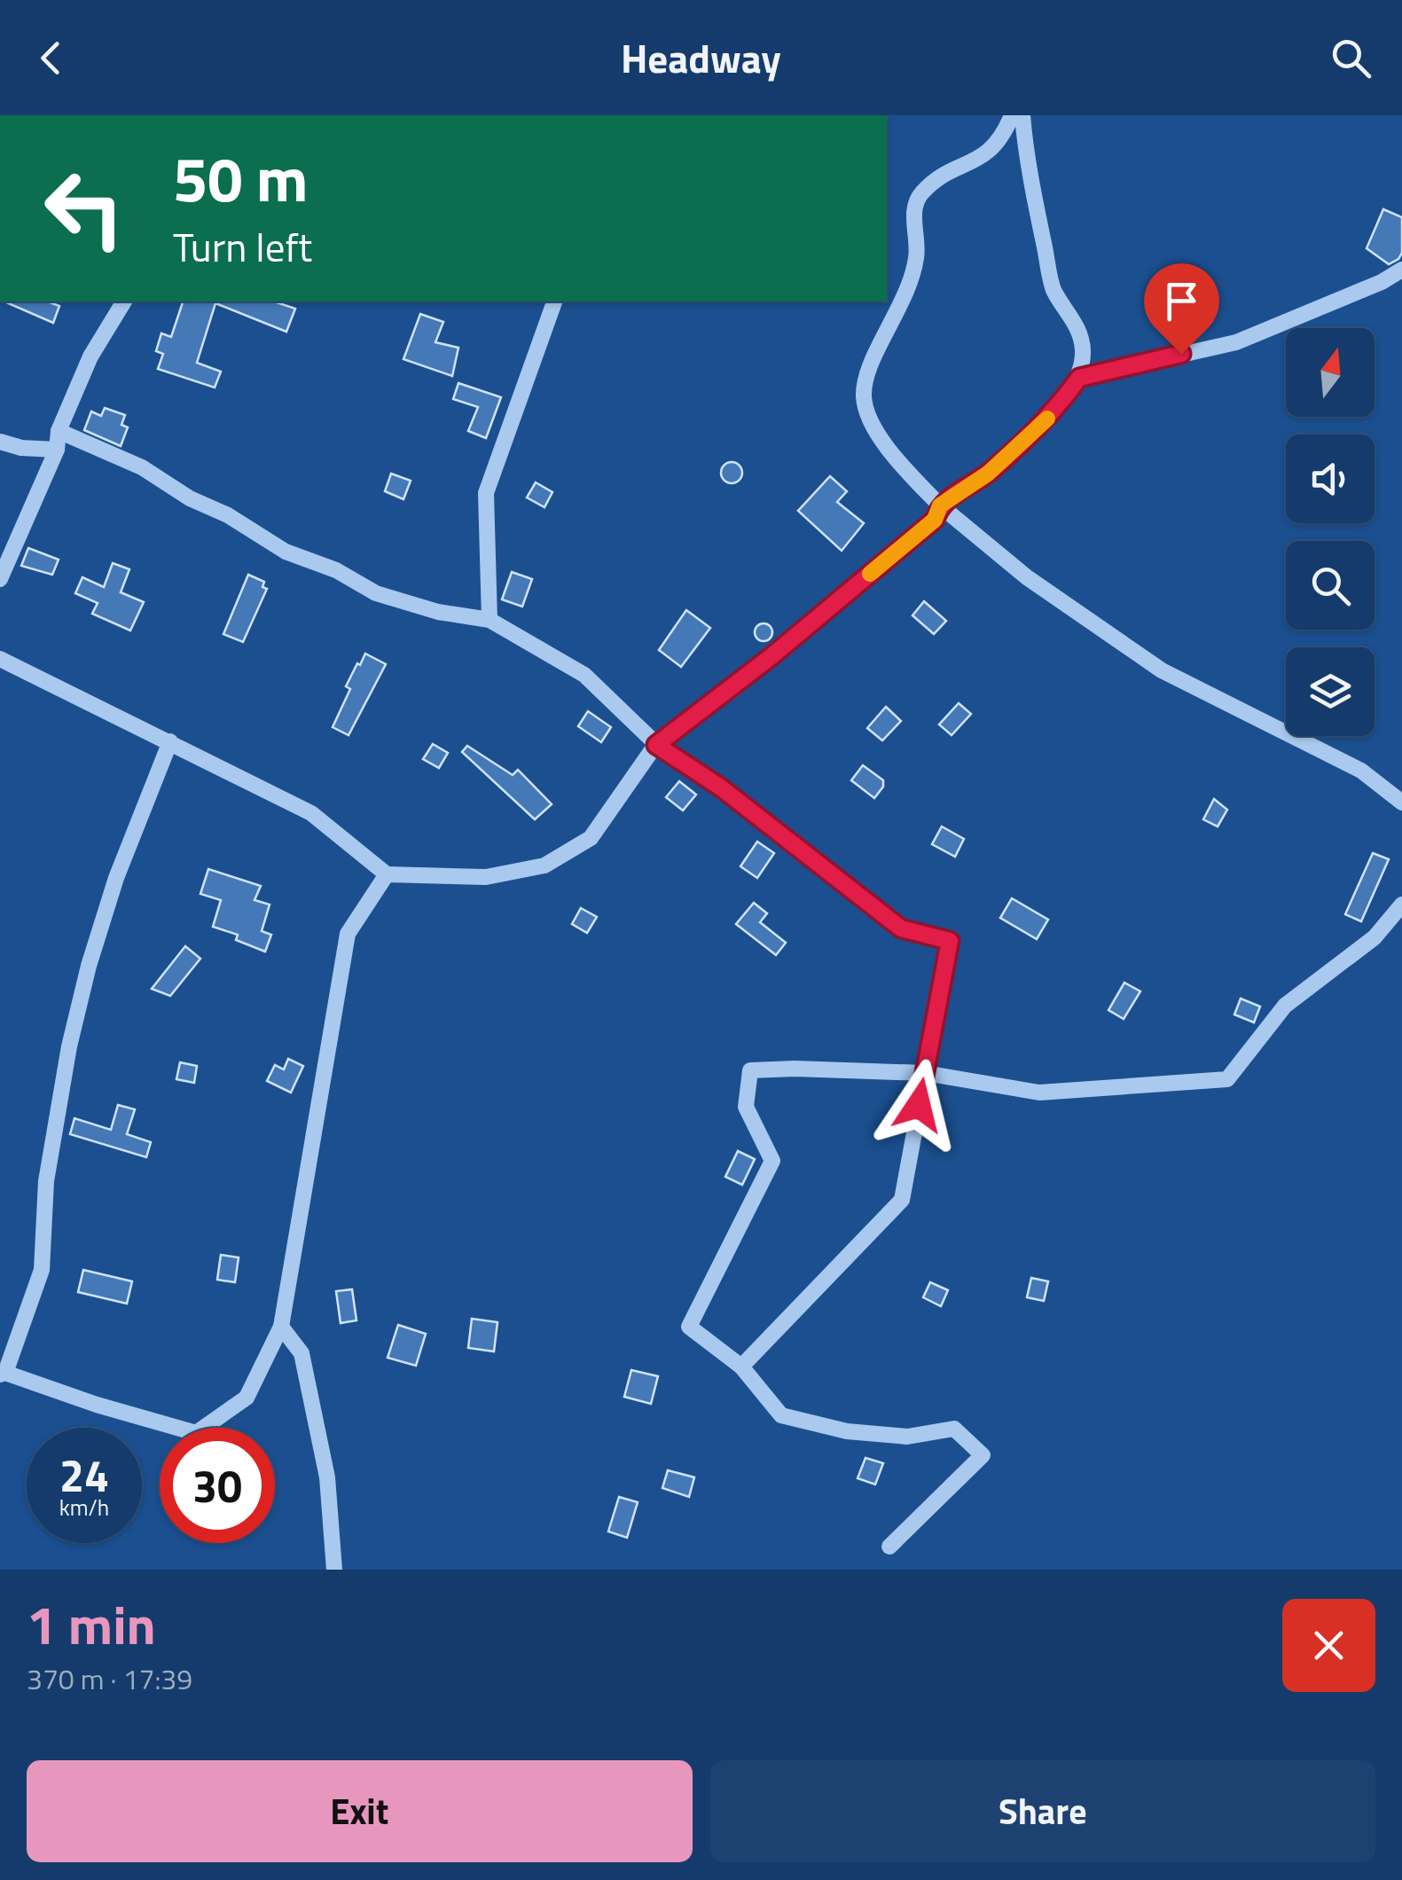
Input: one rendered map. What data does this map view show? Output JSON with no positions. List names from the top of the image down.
{
  "north": "top",
  "page": {
    "header": "Headway",
    "turn": ["50 m", "Turn left"],
    "speed": "24 km/h",
    "limit": "30",
    "heading": ["1 min", "370 m · 17:39"],
    "buttons": ["Exit", "Share"]
  }
}
